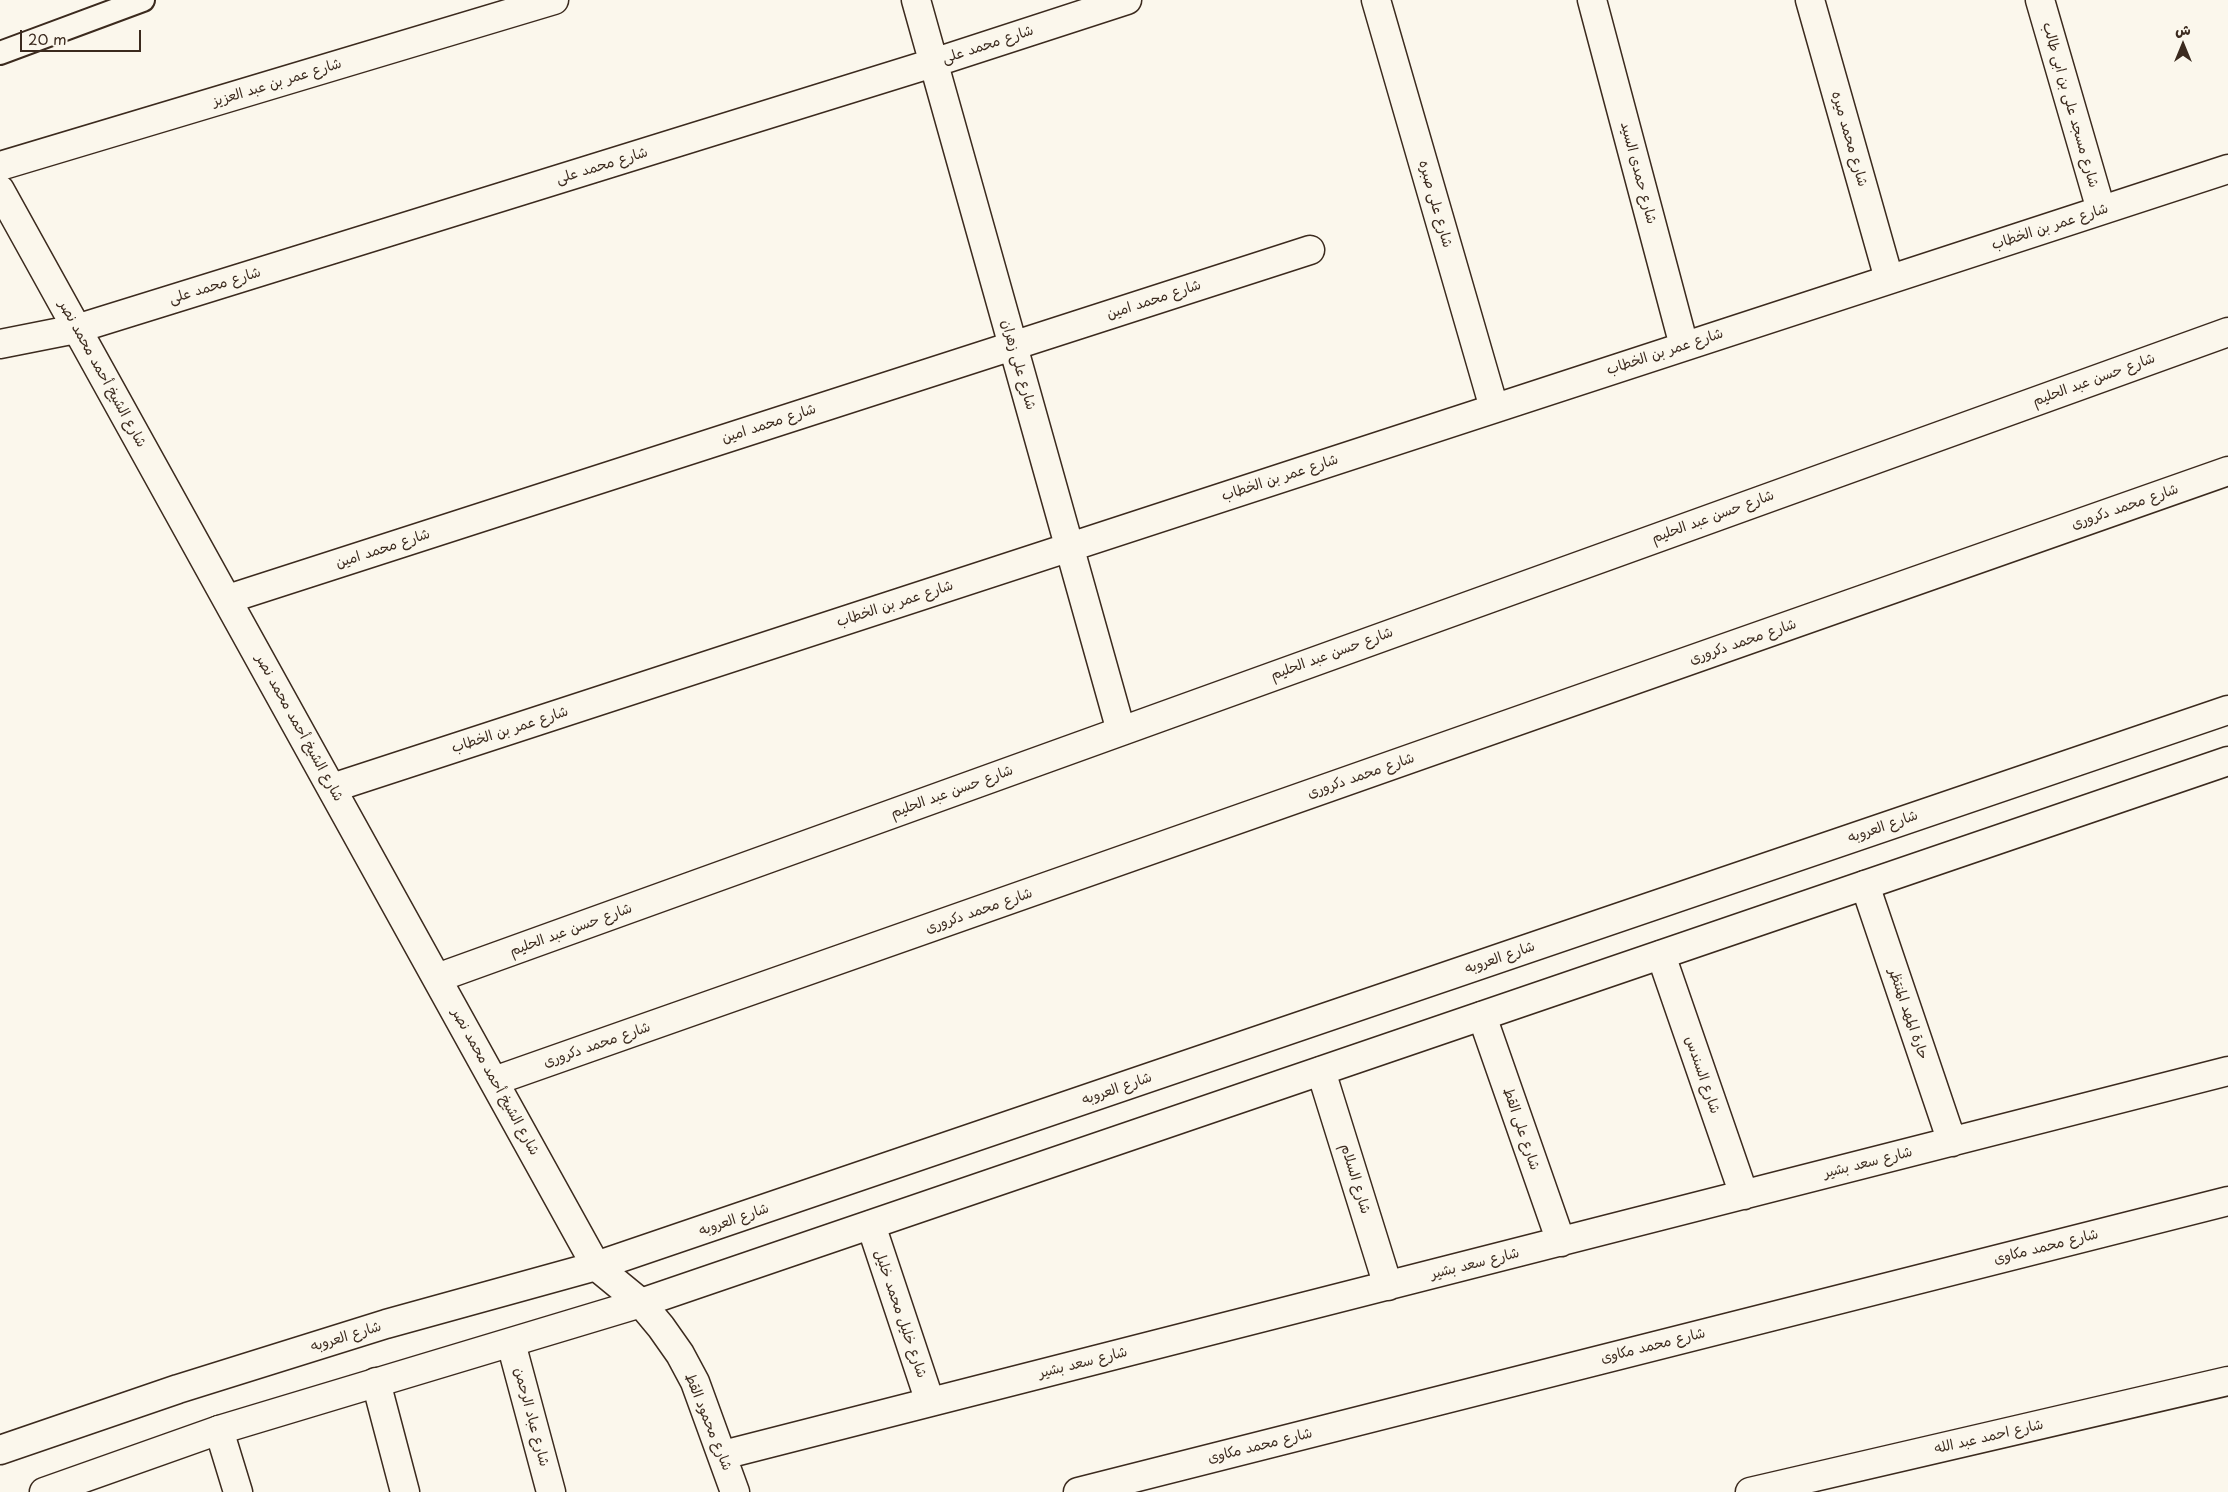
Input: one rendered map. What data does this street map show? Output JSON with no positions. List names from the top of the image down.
{
  "streets": {
    "street": [
      "شارع محمد على",
      "شارع عمر بن عبد العزيز",
      "شارع مسجد على بن ابى طالب",
      "شارع محمد ميره",
      "شارع حمدى السيد",
      "شارع على صبره",
      "شارع عمر بن الخطاب",
      "شارع محمد امين",
      "شارع على زهران",
      "شارع الشيخ أحمد محمد نصر",
      "شارع حسن عبد الحليم",
      "شارع محمد دكرورى",
      "شارع العروبه",
      "حارة المهد المنتظر",
      "شارع السندس",
      "شارع على القط",
      "شارع سعد بشير",
      "شارع السلام",
      "شارع محمد مكاوى",
      "شارع خليل محمد خليل",
      "شارع عباد الرحمن",
      "شارع محمود القط",
      "شارع احمد عبد الله"
    ]
  },
  "crossings": [
    ["شارع محمد على", "شارع على زهران"],
    ["شارع محمد على", "شارع الشيخ أحمد محمد نصر"],
    ["شارع مسجد على بن ابى طالب", "شارع عمر بن الخطاب"],
    ["شارع محمد ميره", "شارع عمر بن الخطاب"],
    ["شارع حمدى السيد", "شارع عمر بن الخطاب"],
    ["شارع على صبره", "شارع عمر بن الخطاب"],
    ["شارع عمر بن الخطاب", "شارع على زهران"],
    ["شارع عمر بن الخطاب", "شارع الشيخ أحمد محمد نصر"],
    ["شارع محمد امين", "شارع على زهران"],
    ["شارع محمد امين", "شارع الشيخ أحمد محمد نصر"],
    ["شارع على زهران", "شارع حسن عبد الحليم"],
    ["شارع الشيخ أحمد محمد نصر", "شارع حسن عبد الحليم"],
    ["شارع الشيخ أحمد محمد نصر", "شارع محمد دكرورى"],
    ["شارع الشيخ أحمد محمد نصر", "شارع العروبه"],
    ["شارع الشيخ أحمد محمد نصر", "شارع محمود القط"],
    ["شارع العروبه", "شارع محمود القط"],
    ["حارة المهد المنتظر", "شارع سعد بشير"],
    ["شارع السندس", "شارع سعد بشير"],
    ["شارع على القط", "شارع سعد بشير"],
    ["شارع سعد بشير", "شارع السلام"],
    ["شارع سعد بشير", "شارع خليل محمد خليل"],
    ["شارع سعد بشير", "شارع محمود القط"]
  ],
  "scale_bar": "20 m",
  "north": "top"
}
